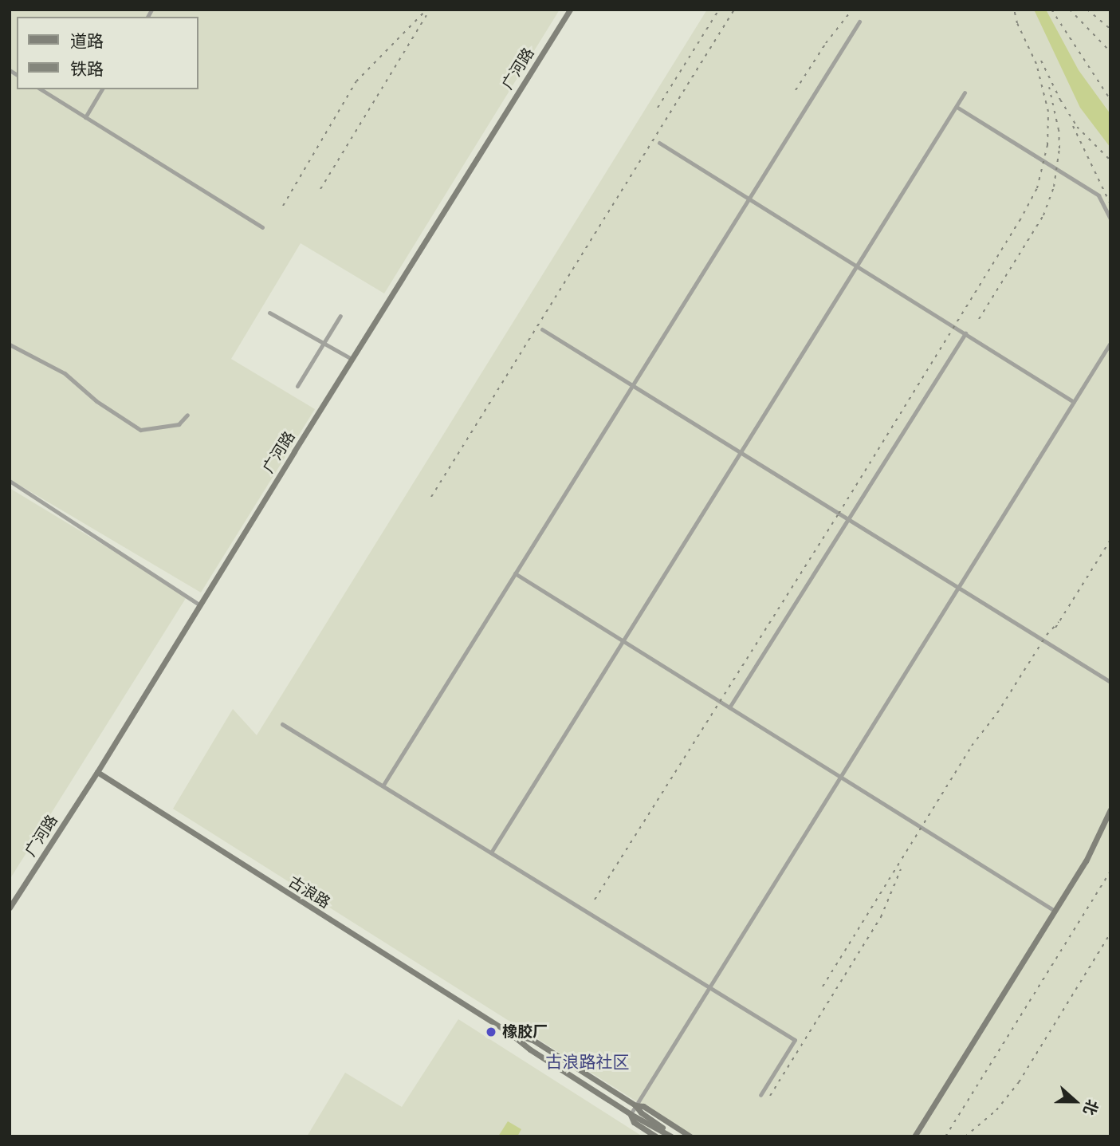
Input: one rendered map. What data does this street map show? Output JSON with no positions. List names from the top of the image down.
{
  "streets": {
    "street": ["广河路", "古浪路"]
  },
  "crossings": [
    ["广河路", "古浪路"]
  ],
  "districts": ["古浪路社区"],
  "places": ["橡胶厂"],
  "legend": ["道路", "铁路"],
  "north": "right"
}
